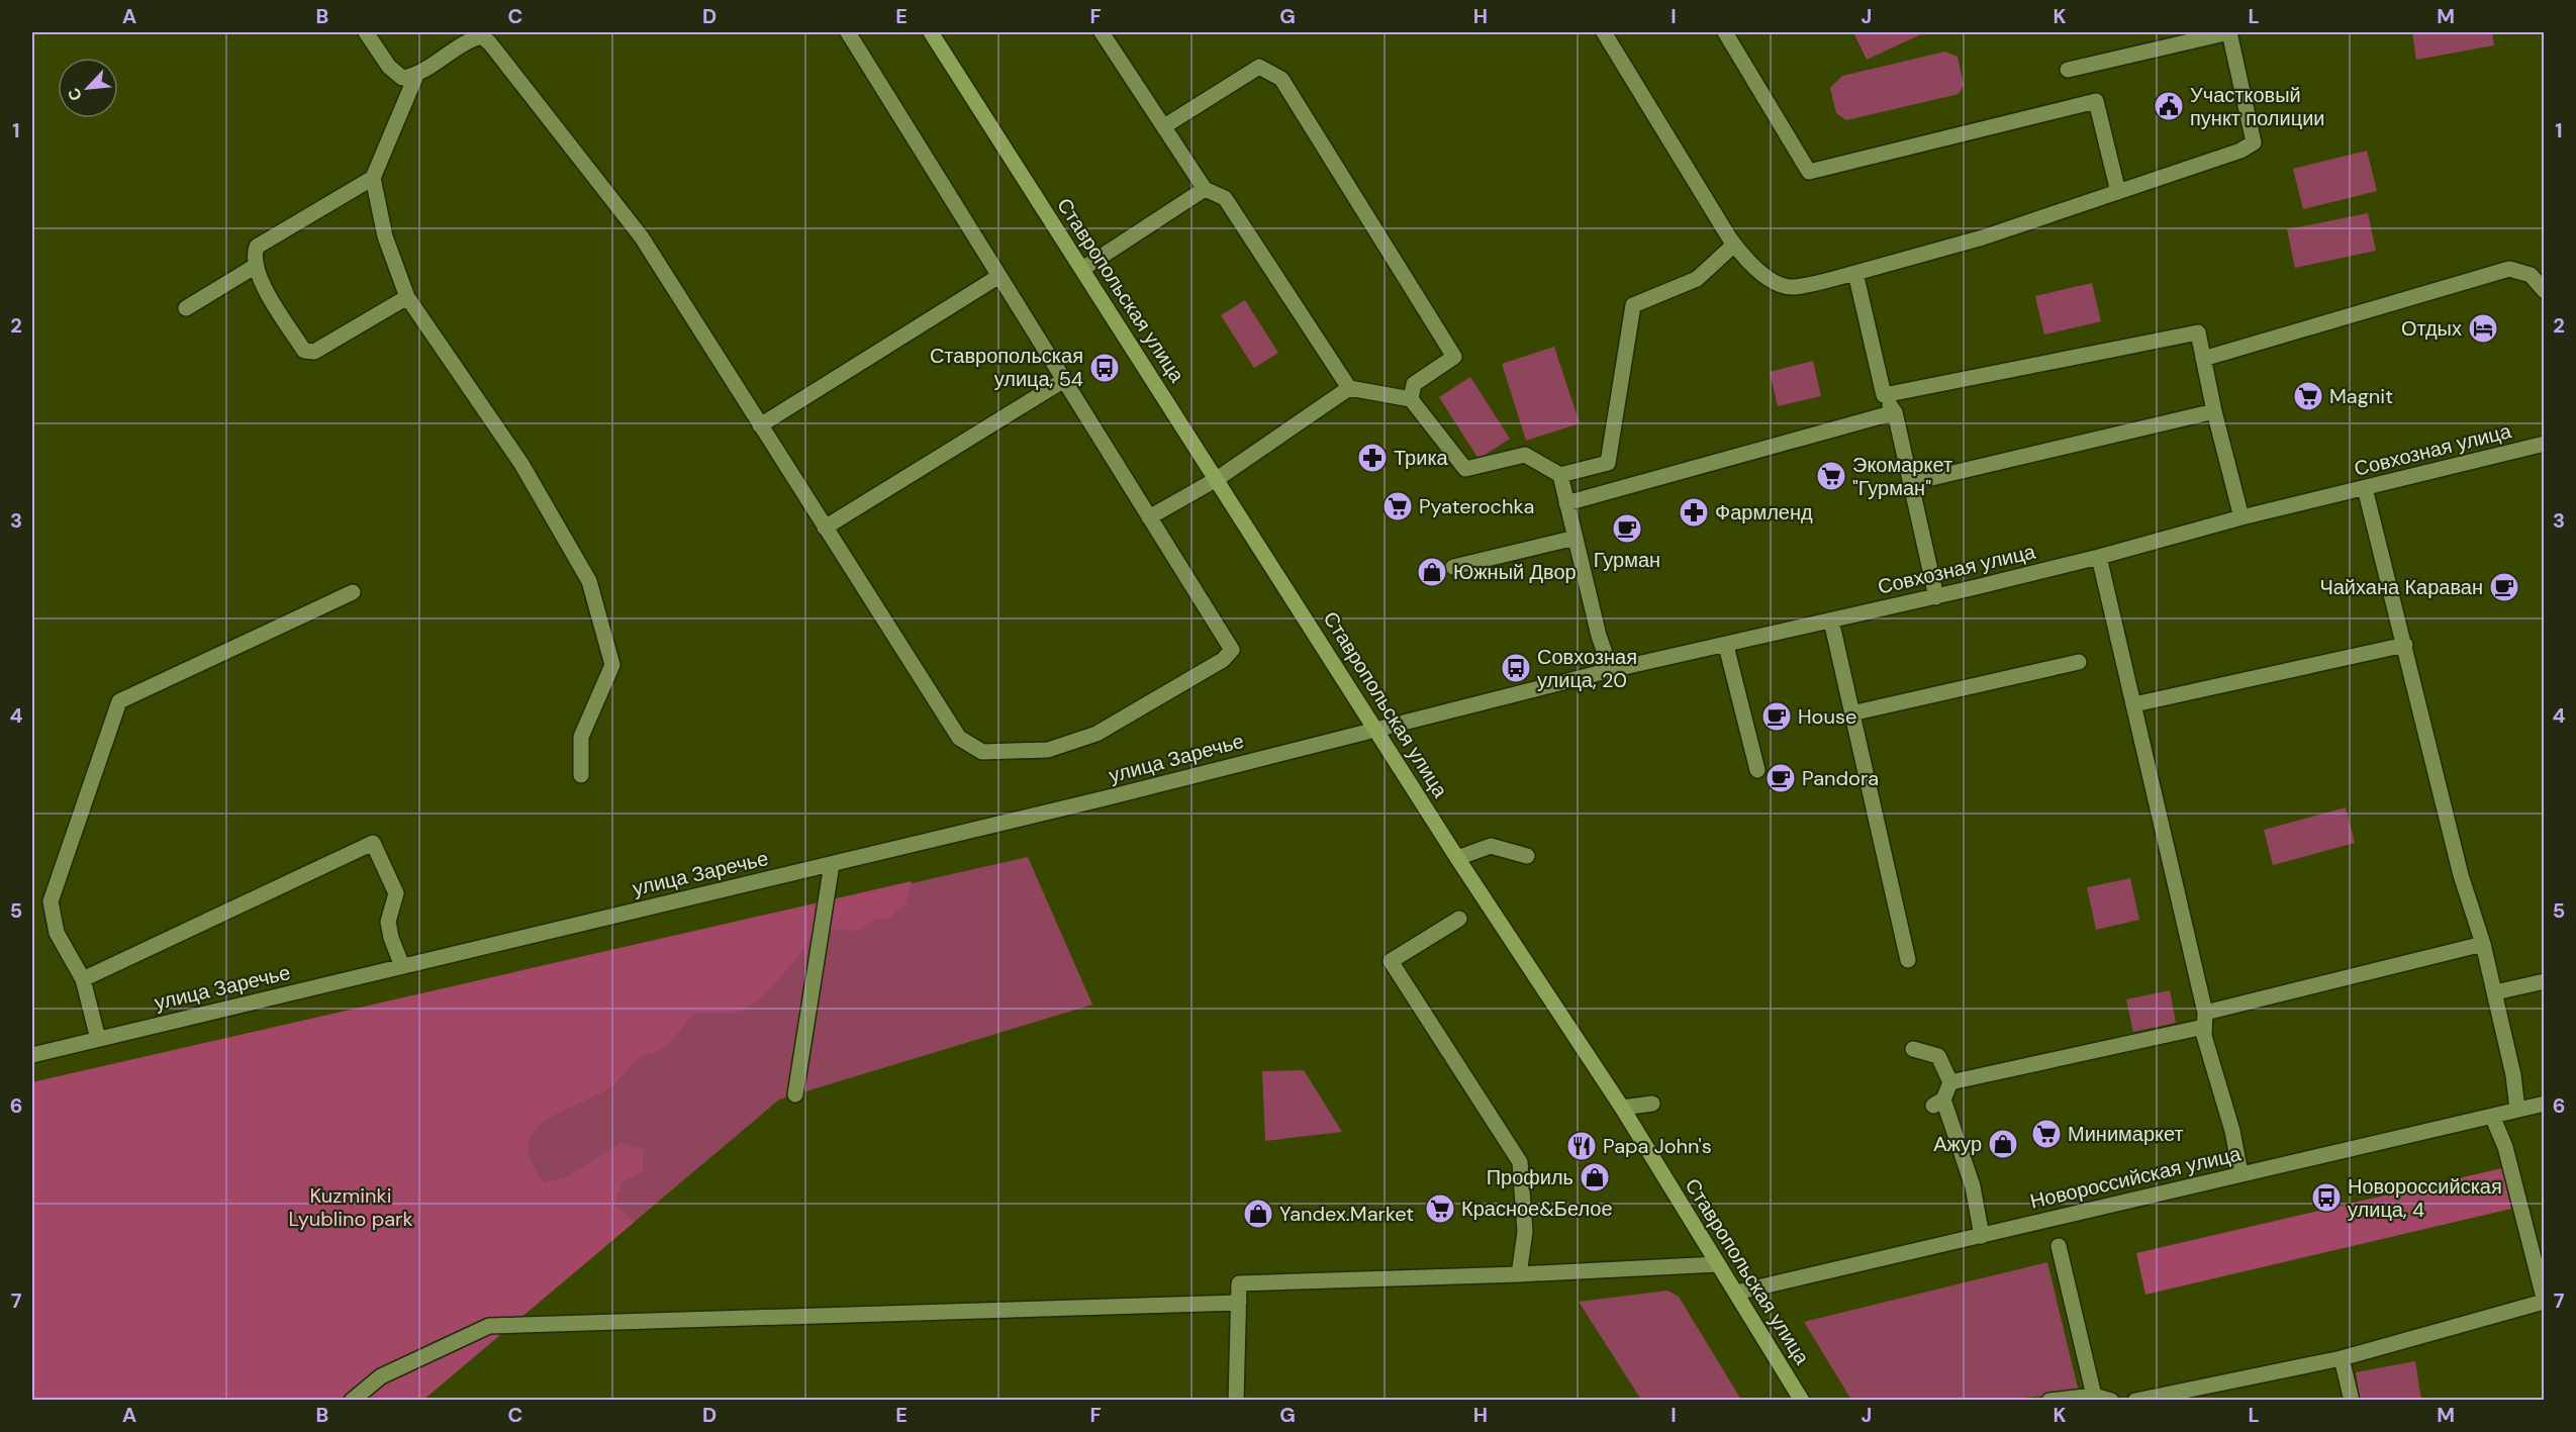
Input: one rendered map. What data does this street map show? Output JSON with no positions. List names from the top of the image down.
{
  "streets": {
    "main road": ["Ставропольская улица"],
    "street": ["Совхозная улица", "улица Заречье", "Новороссийская улица"]
  },
  "crossings": [
    ["Ставропольская улица", "Совхозная улица"],
    ["Ставропольская улица", "улица Заречье"],
    ["Ставропольская улица", "Новороссийская улица"],
    ["Совхозная улица", "улица Заречье"]
  ],
  "parks": ["Kuzminki Lyublino park"],
  "places": {
    "public building": ["Участковый пункт полиции"],
    "hotel": ["Отдых"],
    "bus stop": ["Ставропольская улица, 54", "Совхозная улица, 20", "Новороссийская улица, 4"],
    "supermarket": [
      "Magnit",
      "Экомаркет \"Гурман\"",
      "Pyaterochka",
      "Минимаркет",
      "Красное&Белое"
    ],
    "pharmacy": ["Трика", "Фармленд"],
    "cafe": [
      "Гурман",
      "Чайхана Караван",
      "House",
      "Pandora"
    ],
    "shop": [
      "Южный Двор",
      "Ажур",
      "Профиль",
      "Yandex.Market"
    ],
    "restaurant": ["Papa John's"]
  },
  "north": "bottom left",
  "grid": {
    "columns": [
      "A",
      "B",
      "C",
      "D",
      "E",
      "F",
      "G",
      "H",
      "I",
      "J",
      "K",
      "L",
      "M"
    ],
    "rows": [
      "1",
      "2",
      "3",
      "4",
      "5",
      "6",
      "7"
    ]
  }
}
